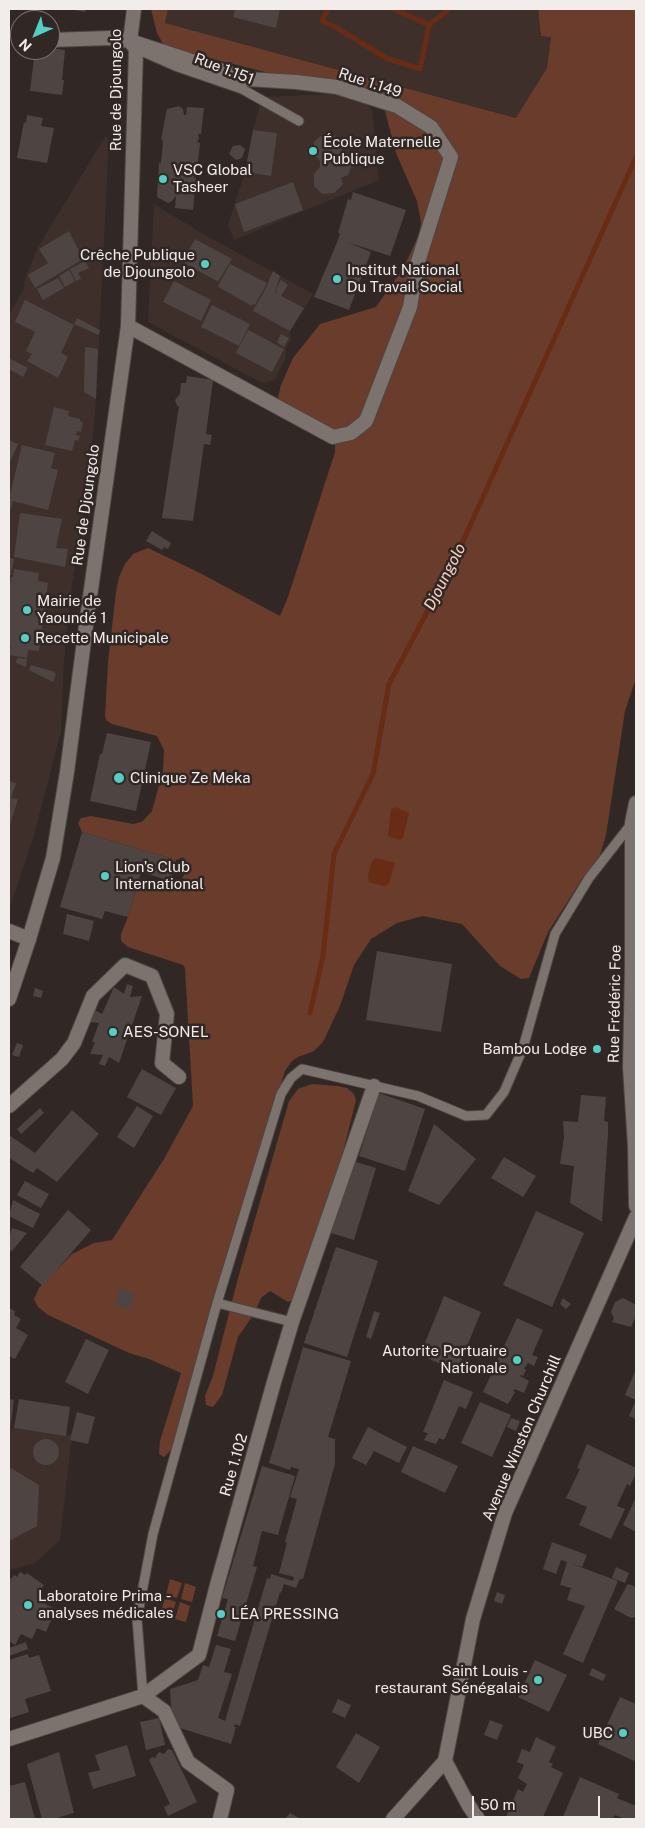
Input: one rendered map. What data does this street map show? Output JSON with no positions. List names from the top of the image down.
{
  "streets": {
    "street": [
      "Rue 1.149",
      "Rue de Djoungolo",
      "Rue Frédéric Foe",
      "Avenue Winston Churchill",
      "Rue 1.102"
    ],
    "lane": ["Rue 1.151"]
  },
  "crossings": [
    ["Rue 1.151", "Rue 1.149"],
    ["Rue 1.151", "Rue de Djoungolo"],
    ["Rue 1.149", "Rue de Djoungolo"]
  ],
  "water": ["Djoungolo"],
  "places": [
    "École Maternelle Publique",
    "VSC Global Tasheer",
    "Crêche Publique de Djoungolo",
    "Institut National Du Travail Social",
    "Mairie de Yaoundé 1",
    "Recette Municipale",
    "Clinique Ze Meka",
    "Lion's Club International",
    "AES-SONEL",
    "Bambou Lodge",
    "Autorite Portuaire Nationale",
    "Laboratoire Prima - analyses médicales",
    "LÉA PRESSING",
    "Saint Louis - restaurant Sénégalais",
    "UBC"
  ],
  "scale_bar": "50 m",
  "north": "bottom left"
}
